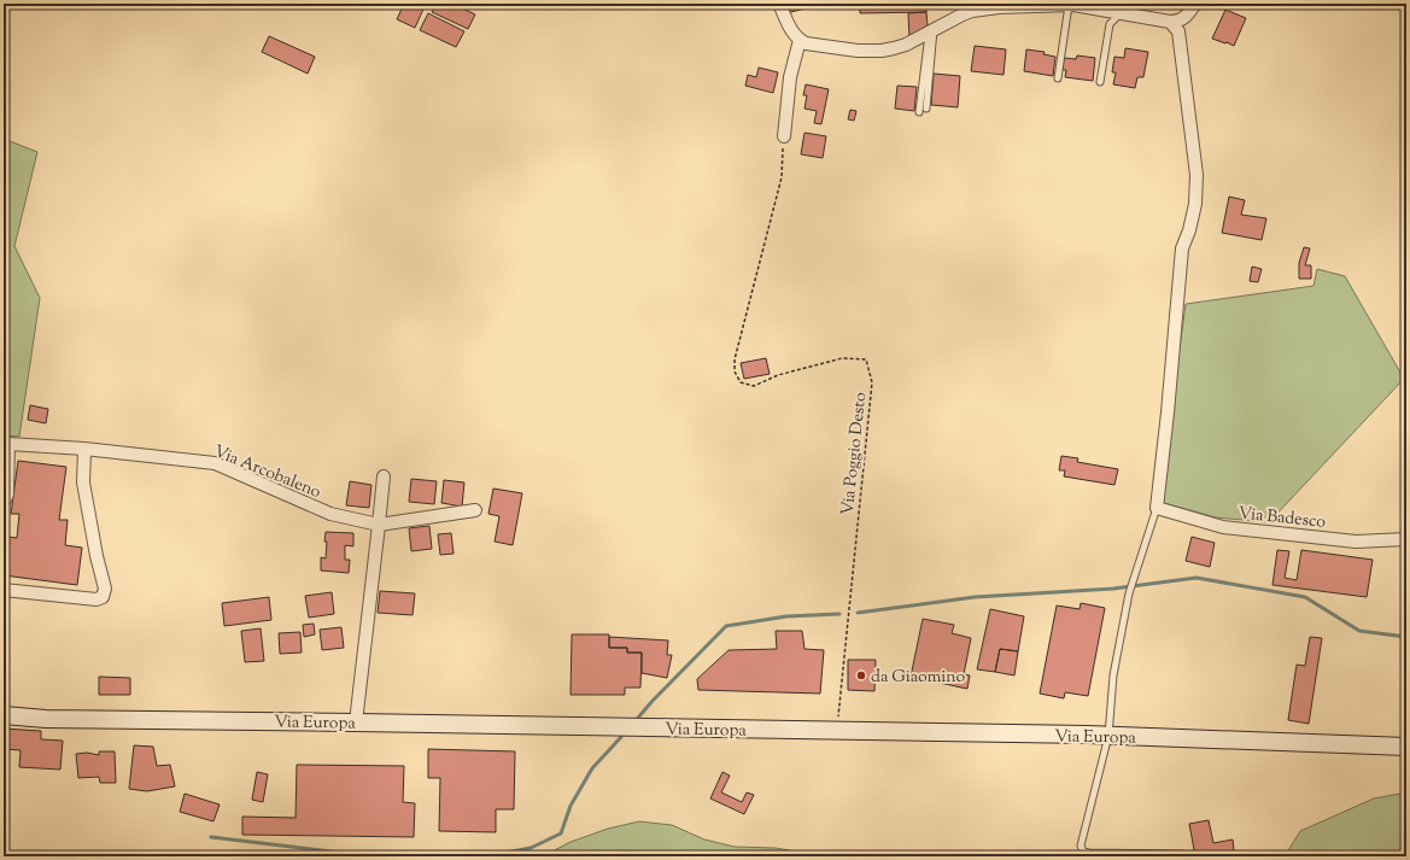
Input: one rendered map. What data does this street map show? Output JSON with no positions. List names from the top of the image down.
{
  "streets": {
    "main road": ["Via Europa"],
    "street": ["Via Arcobaleno", "Via Badesco"],
    "path": ["Via Poggio Desto"]
  },
  "crossings": [
    ["Via Poggio Desto", "Via Europa"]
  ],
  "places": ["da Giaomino"]
}
